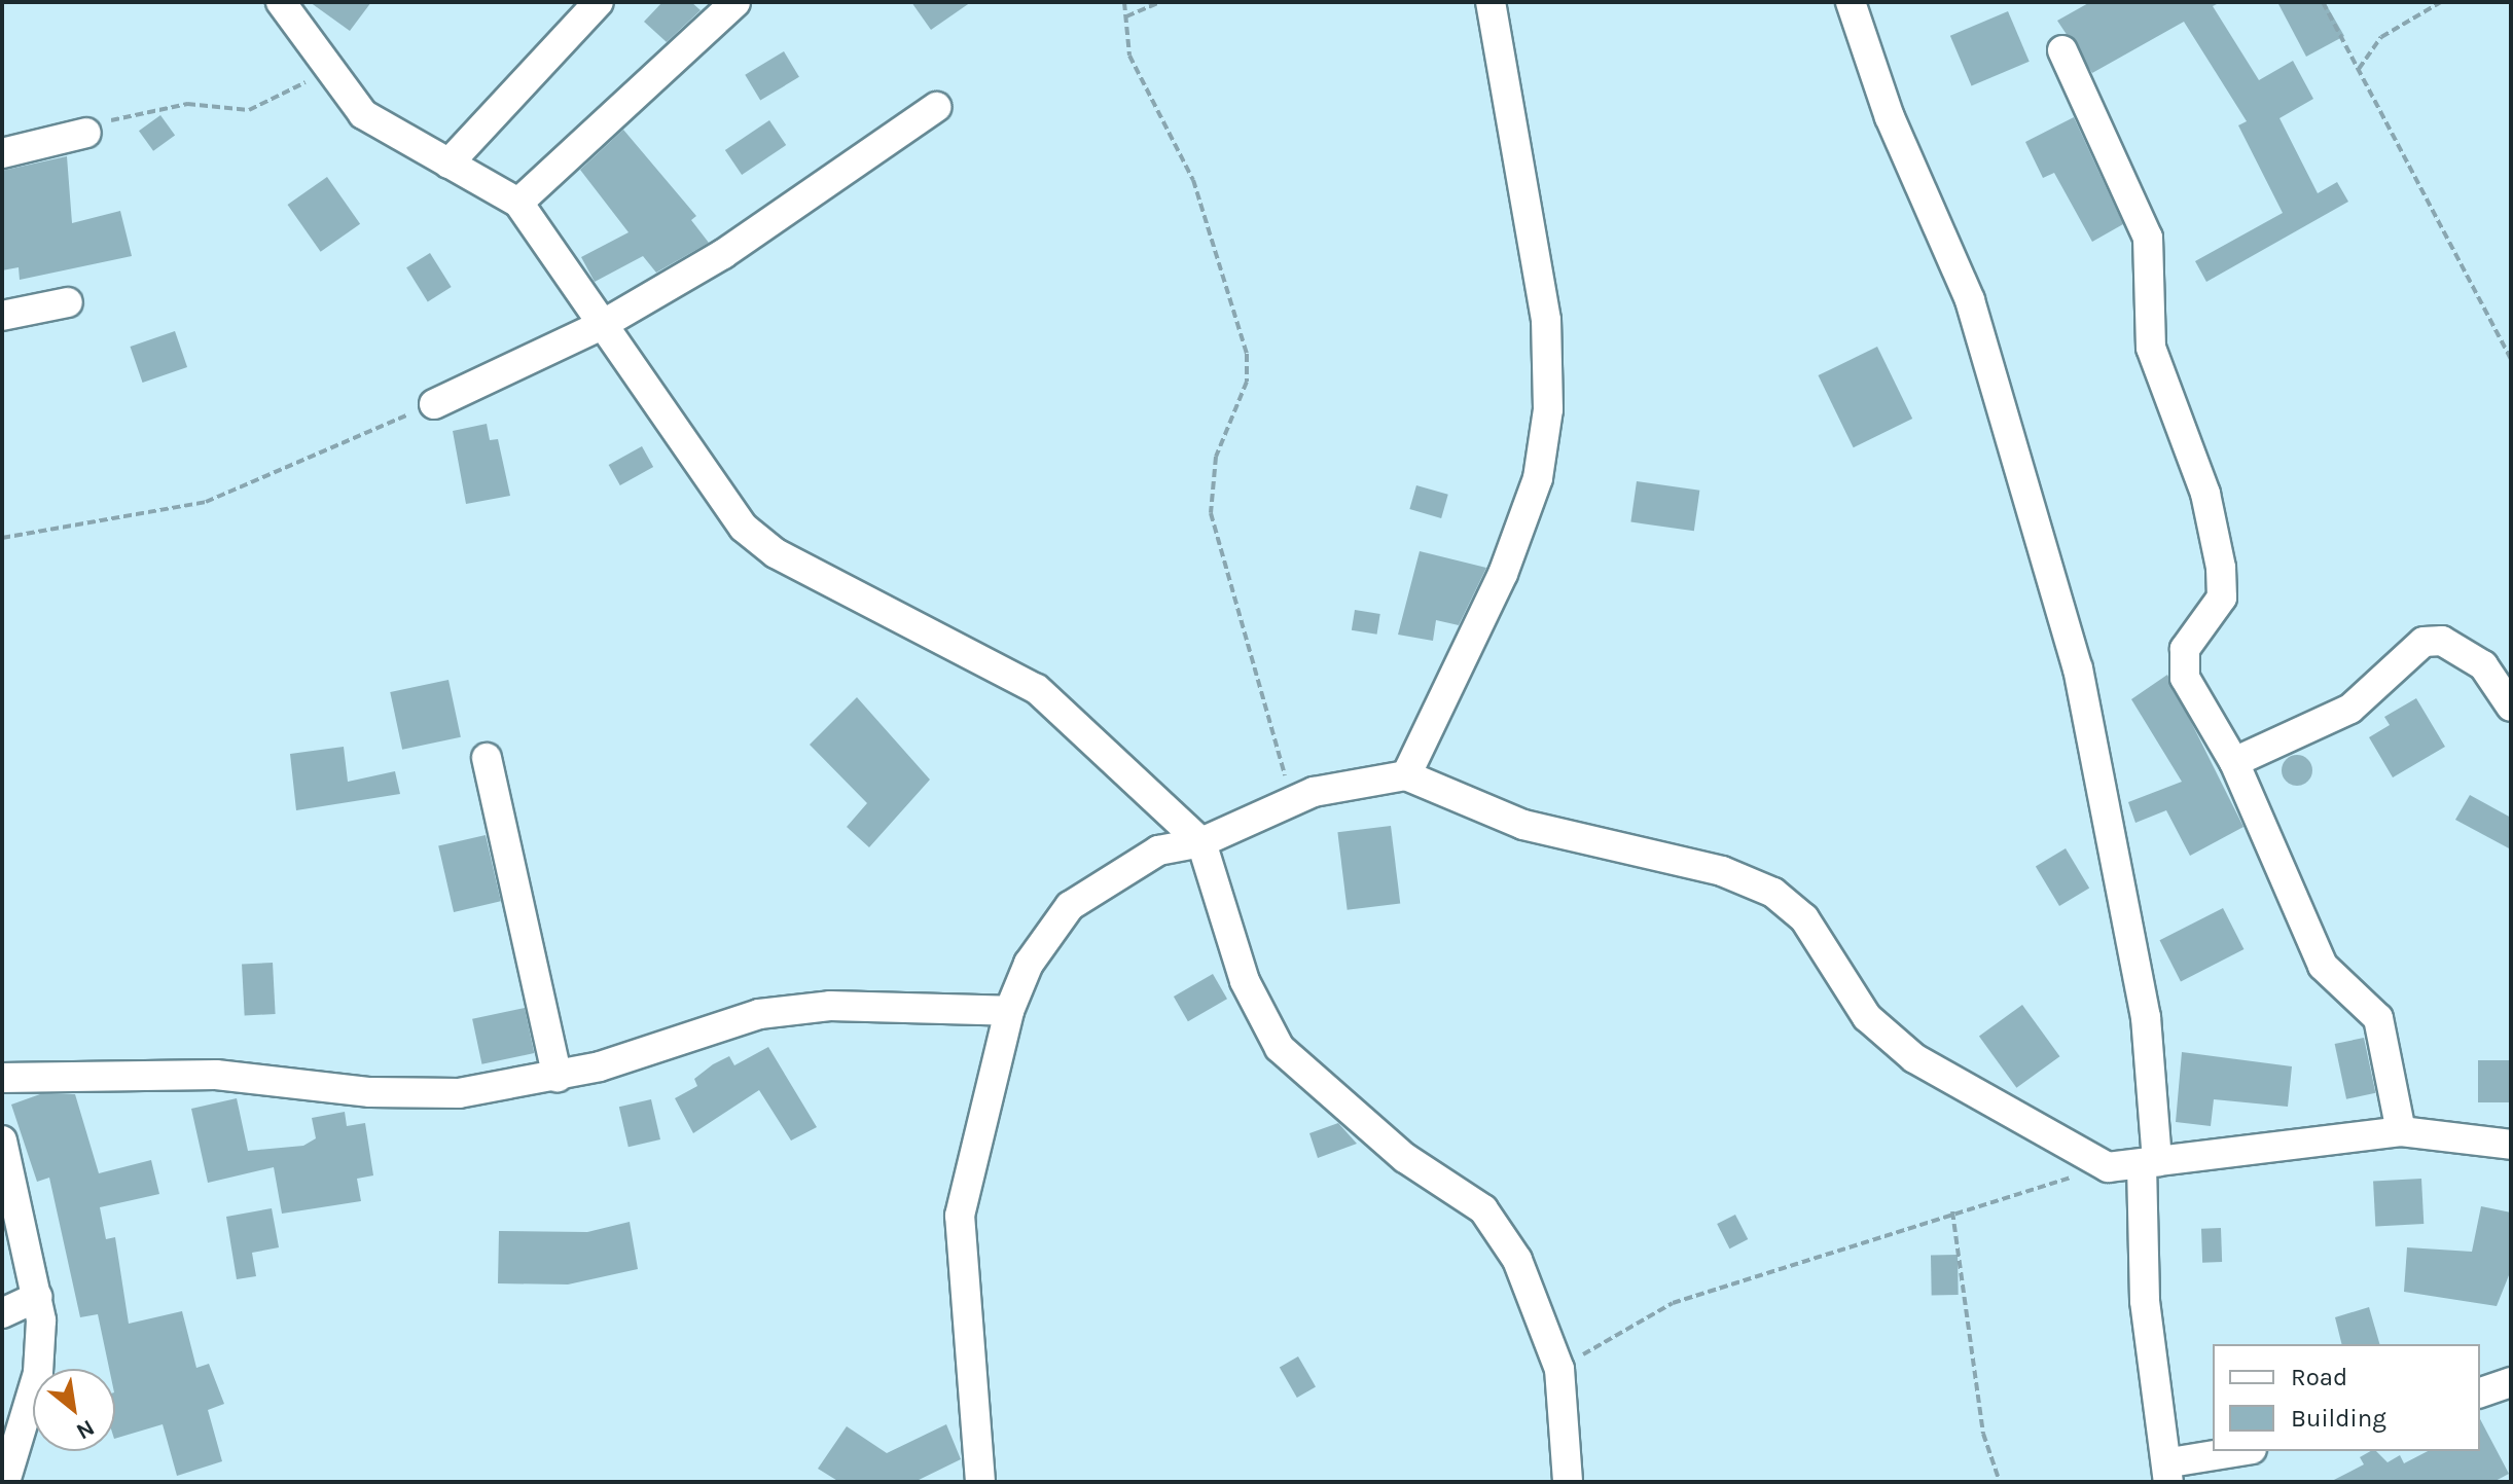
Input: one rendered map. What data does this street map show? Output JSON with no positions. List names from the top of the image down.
{
  "legend": ["Road", "Building"],
  "north": "bottom right"
}
